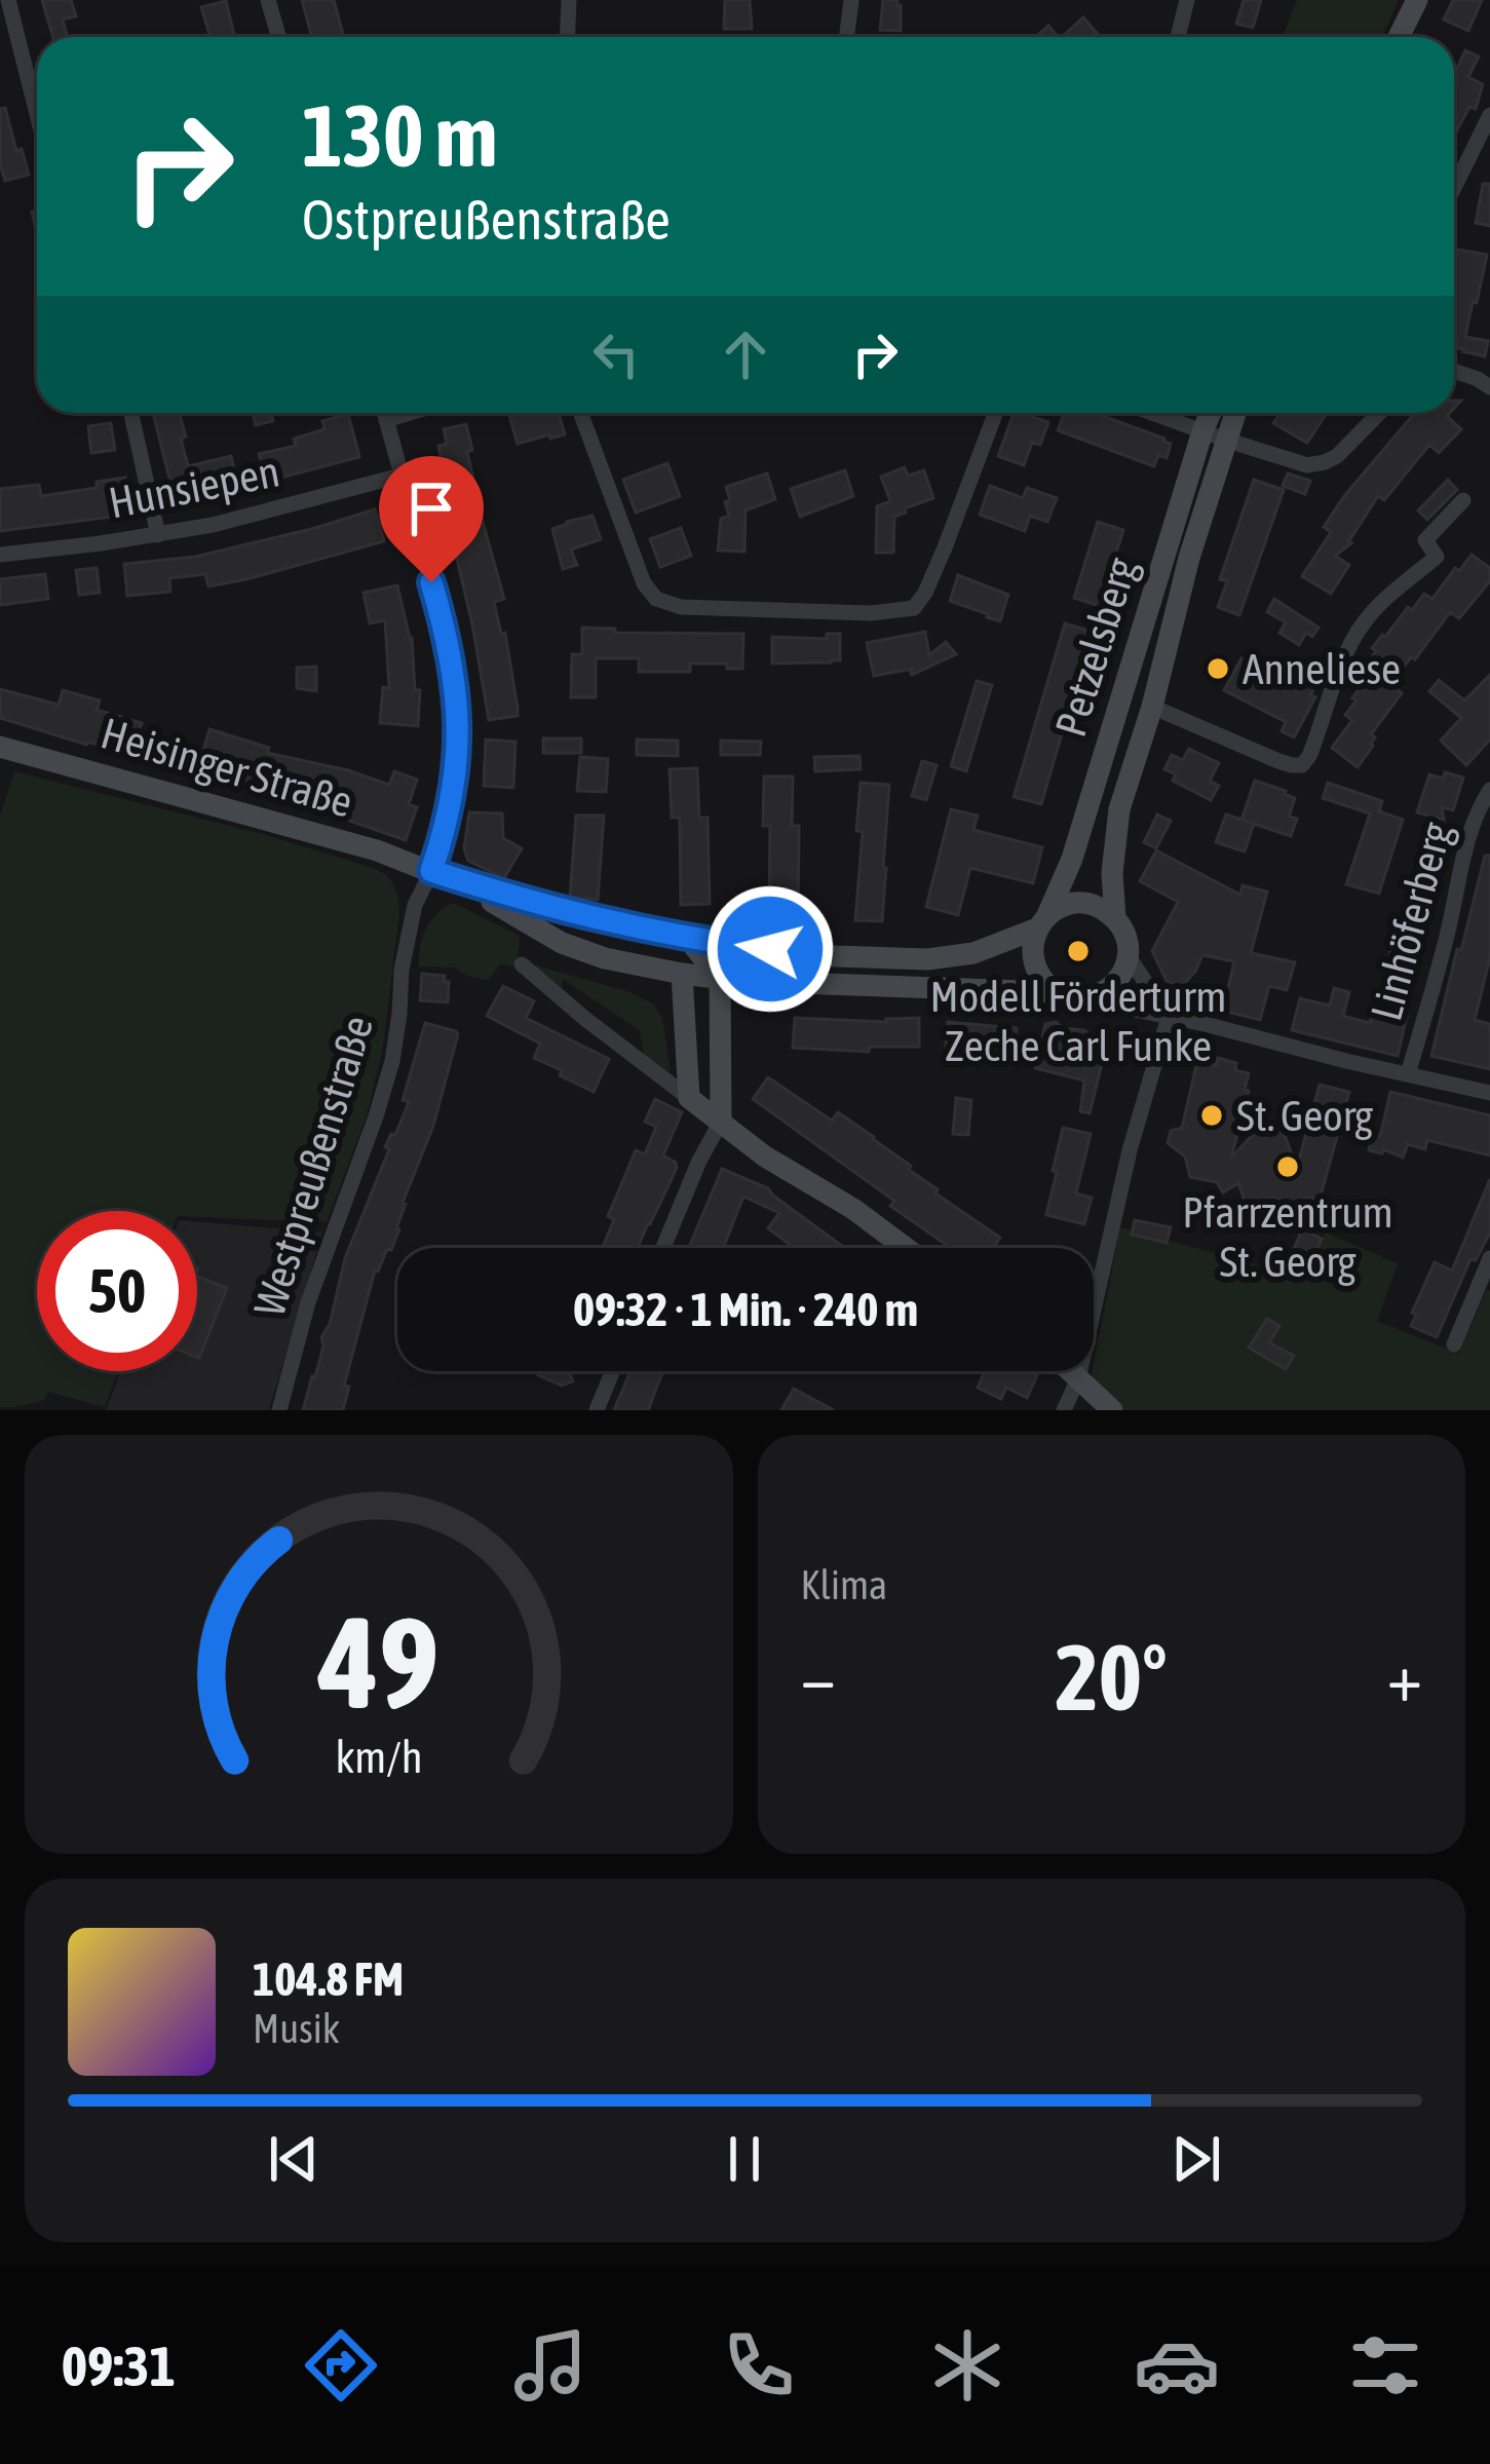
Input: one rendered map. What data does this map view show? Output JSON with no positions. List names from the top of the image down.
{
  "streets": {
    "main road": ["Petzelsberg", "Heisinger Straße"],
    "street": ["Hunsiepen", "Linhöferberg", "Westpreußenstraße"]
  },
  "crossings": [
    ["Hunsiepen", "Westpreußenstraße"],
    ["Petzelsberg", "Heisinger Straße"],
    ["Heisinger Straße", "Westpreußenstraße"]
  ],
  "places": [
    "Anneliese",
    "Modell Förderturm Zeche Carl Funke",
    "St. Georg",
    "Pfarrzentrum St. Georg"
  ],
  "page": {
    "turn": ["130 m", "Ostpreußenstraße"],
    "limit": "50",
    "trip": "09:32 · 1 Min. · 240 m",
    "tile": "Klima",
    "heat": ["−", "20°", "+"],
    "song": ["104.8 FM", "Musik"],
    "tabs": "09:31",
    "gauge": ["49", "km/h"]
  }
}
